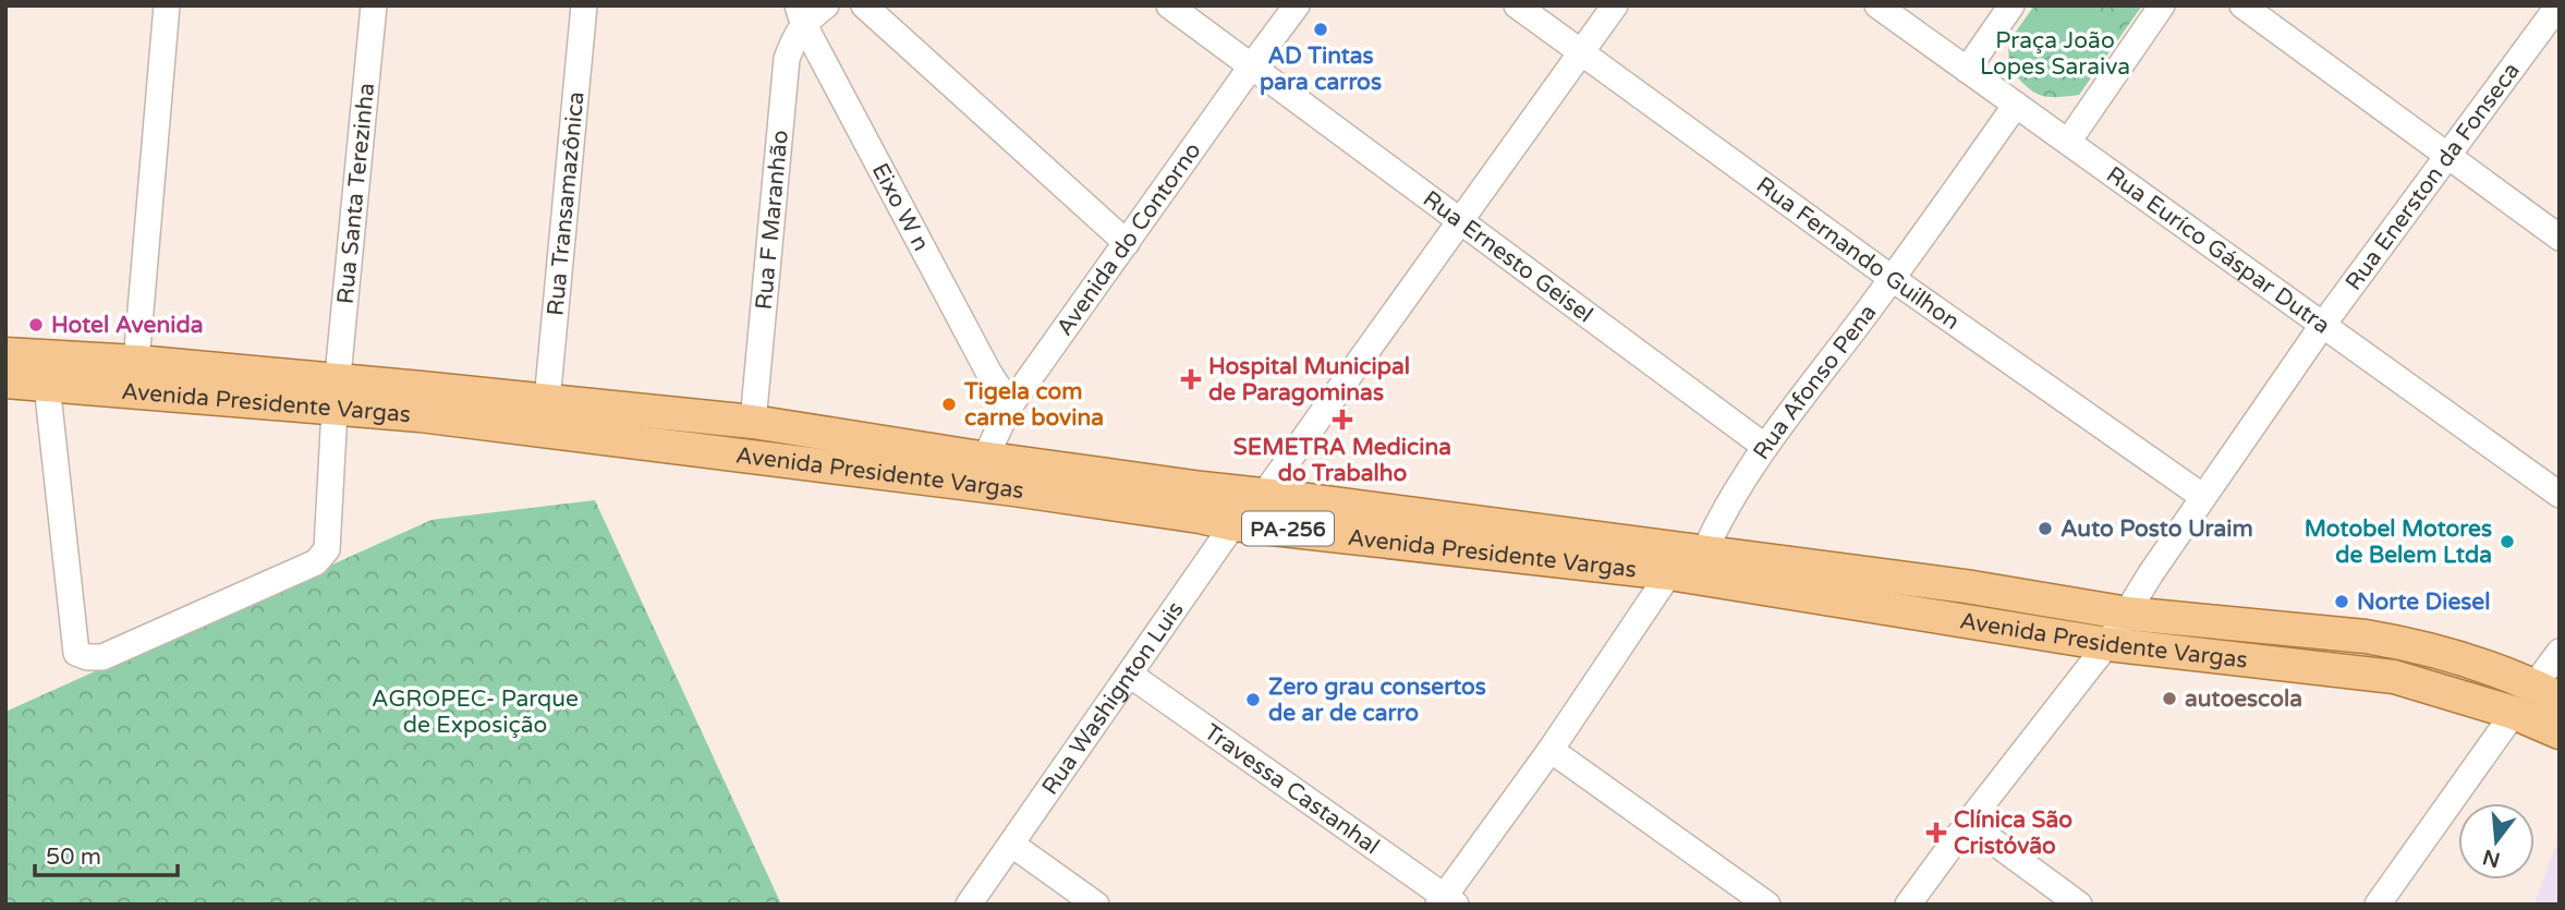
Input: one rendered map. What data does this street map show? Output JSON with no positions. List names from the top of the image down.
{
  "streets": {
    "main road": ["Avenida Presidente Vargas", "PA-256"],
    "street": [
      "Rua Enerston da Fonseca",
      "Rua Santa Terezinha",
      "Rua Transamazônica",
      "Eixo W n",
      "Rua F Maranhão",
      "Avenida do Contorno",
      "Rua Euríco Gáspar Dutra",
      "Rua Fernando Guilhon",
      "Rua Ernesto Geisel",
      "Rua Afonso Pena",
      "Rua Washignton Luis",
      "Travessa Castanhal"
    ]
  },
  "crossings": [
    ["Rua Enerston da Fonseca", "Rua Euríco Gáspar Dutra"],
    ["Rua Enerston da Fonseca", "Rua Fernando Guilhon"],
    ["Rua Enerston da Fonseca", "Avenida Presidente Vargas"],
    ["Rua Santa Terezinha", "Avenida Presidente Vargas"],
    ["Rua Transamazônica", "Avenida Presidente Vargas"],
    ["Eixo W n", "Rua F Maranhão"],
    ["Eixo W n", "Avenida do Contorno"],
    ["Rua F Maranhão", "Avenida Presidente Vargas"],
    ["Avenida do Contorno", "Rua Ernesto Geisel"],
    ["Avenida do Contorno", "Avenida Presidente Vargas"],
    ["Rua Euríco Gáspar Dutra", "Rua Afonso Pena"],
    ["Rua Fernando Guilhon", "Rua Afonso Pena"],
    ["Rua Fernando Guilhon", "Rua Washignton Luis"],
    ["Rua Ernesto Geisel", "Rua Afonso Pena"],
    ["Rua Ernesto Geisel", "Rua Washignton Luis"],
    ["Rua Afonso Pena", "Avenida Presidente Vargas"],
    ["Avenida Presidente Vargas", "Rua Washignton Luis"],
    ["Rua Washignton Luis", "Travessa Castanhal"]
  ],
  "parks": ["Praça João Lopes Saraiva", "AGROPEC- Parque de Exposição"],
  "places": {
    "other": [
      "AD Tintas para carros",
      "Hotel Avenida",
      "Tigela com carne bovina",
      "Auto Posto Uraim",
      "Motobel Motores de Belem Ltda",
      "Norte Diesel",
      "autoescola",
      "Zero grau consertos de ar de carro"
    ],
    "health": ["Hospital Municipal de Paragominas", "SEMETRA Medicina do Trabalho", "Clínica São Cristóvão"]
  },
  "scale_bar": "50 m",
  "north": "bottom"
}
